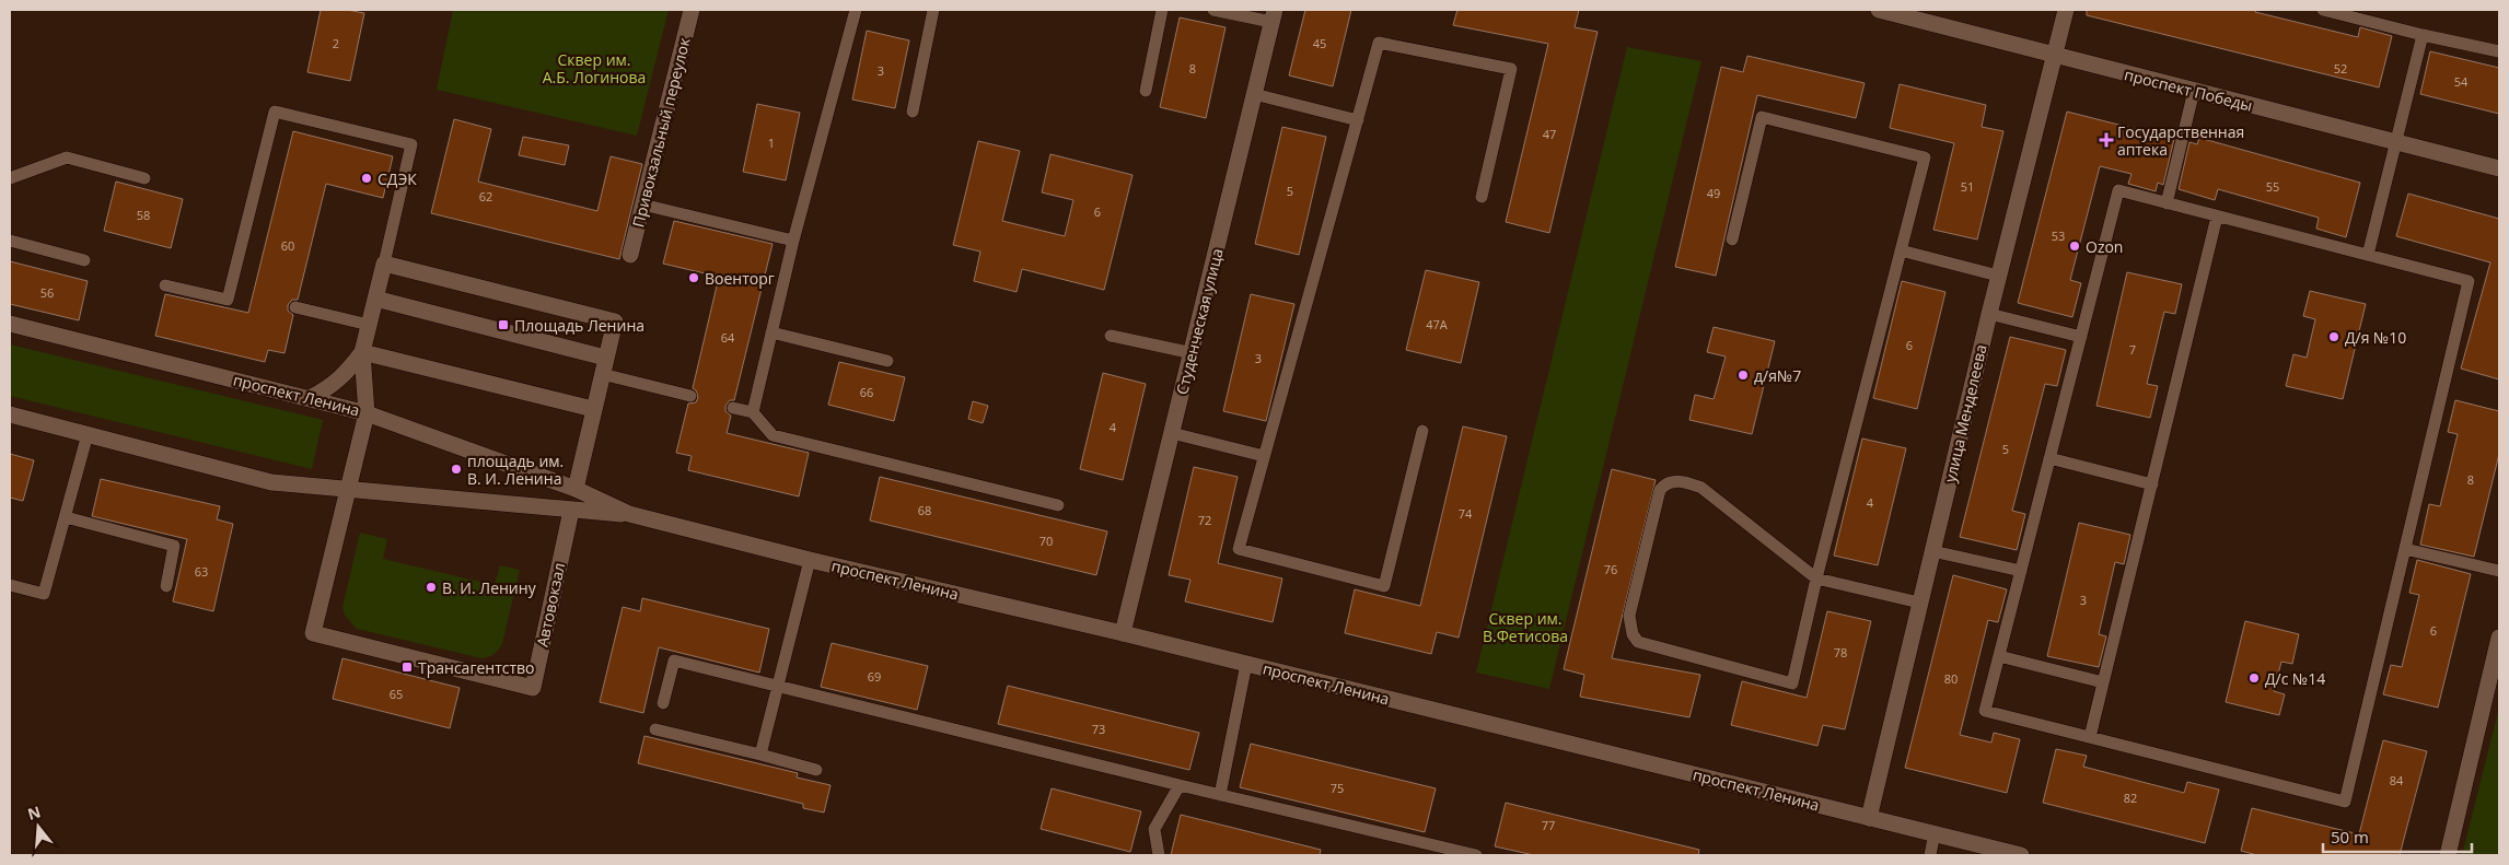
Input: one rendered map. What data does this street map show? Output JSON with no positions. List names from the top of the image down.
{
  "streets": {
    "street": [
      "проспект Победы",
      "Привокзальный переулок",
      "Студенческая улица",
      "проспект Ленина",
      "улица Менделеева",
      "Автовокзал"
    ]
  },
  "crossings": [
    ["проспект Победы", "улица Менделеева"],
    ["Студенческая улица", "проспект Ленина"],
    ["проспект Ленина", "улица Менделеева"],
    ["проспект Ленина", "Автовокзал"]
  ],
  "parks": ["Сквер им. А.Б. Логинова", "Сквер им. В.Фетисова"],
  "places": {
    "health": ["Государственная аптека"],
    "other": [
      "СДЭК",
      "Ozon",
      "Военторг",
      "Д/я №10",
      "д/я№7",
      "площадь им. В. И. Ленина",
      "В. И. Ленину",
      "Д/с №14"
    ],
    "transit": ["Площадь Ленина", "Трансагентство"]
  },
  "house_numbers": [
    "2",
    "45",
    "8",
    "52",
    "3",
    "54",
    "47",
    "1",
    "51",
    "55",
    "5",
    "49",
    "62",
    "6",
    "58",
    "53",
    "60",
    "56",
    "47А",
    "64",
    "6",
    "7",
    "3",
    "66",
    "4",
    "5",
    "8",
    "4",
    "68",
    "74",
    "72",
    "70",
    "76",
    "63",
    "3",
    "6",
    "78",
    "69",
    "80",
    "65",
    "73",
    "84",
    "75",
    "82",
    "77"
  ],
  "scale_bar": "50 m",
  "north": "top"
}
